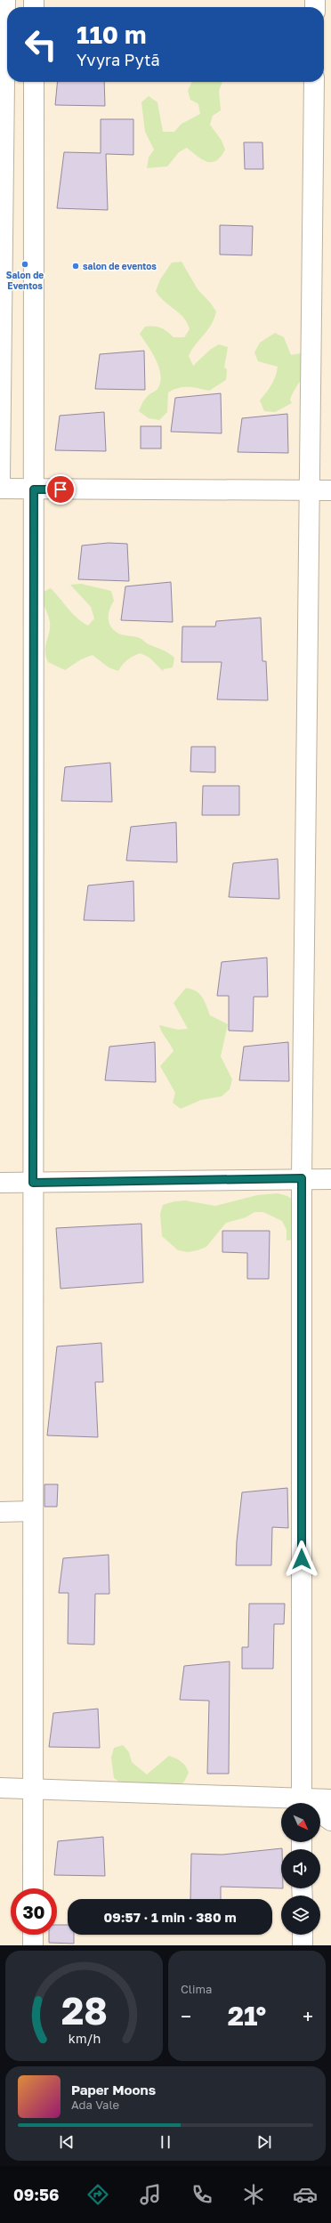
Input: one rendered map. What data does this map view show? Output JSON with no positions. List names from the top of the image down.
{
  "places": ["Salon de Eventos", "salon de eventos"],
  "north": "bottom right",
  "page": {
    "turn": ["110 m", "Yvyra Pytã"],
    "limit": "30",
    "trip": "09:57 · 1 min · 380 m",
    "tile": "Clima",
    "heat": ["−", "21°", "+"],
    "song": ["Paper Moons", "Ada Vale"],
    "tabs": "09:56",
    "gauge": ["28", "km/h"]
  }
}
